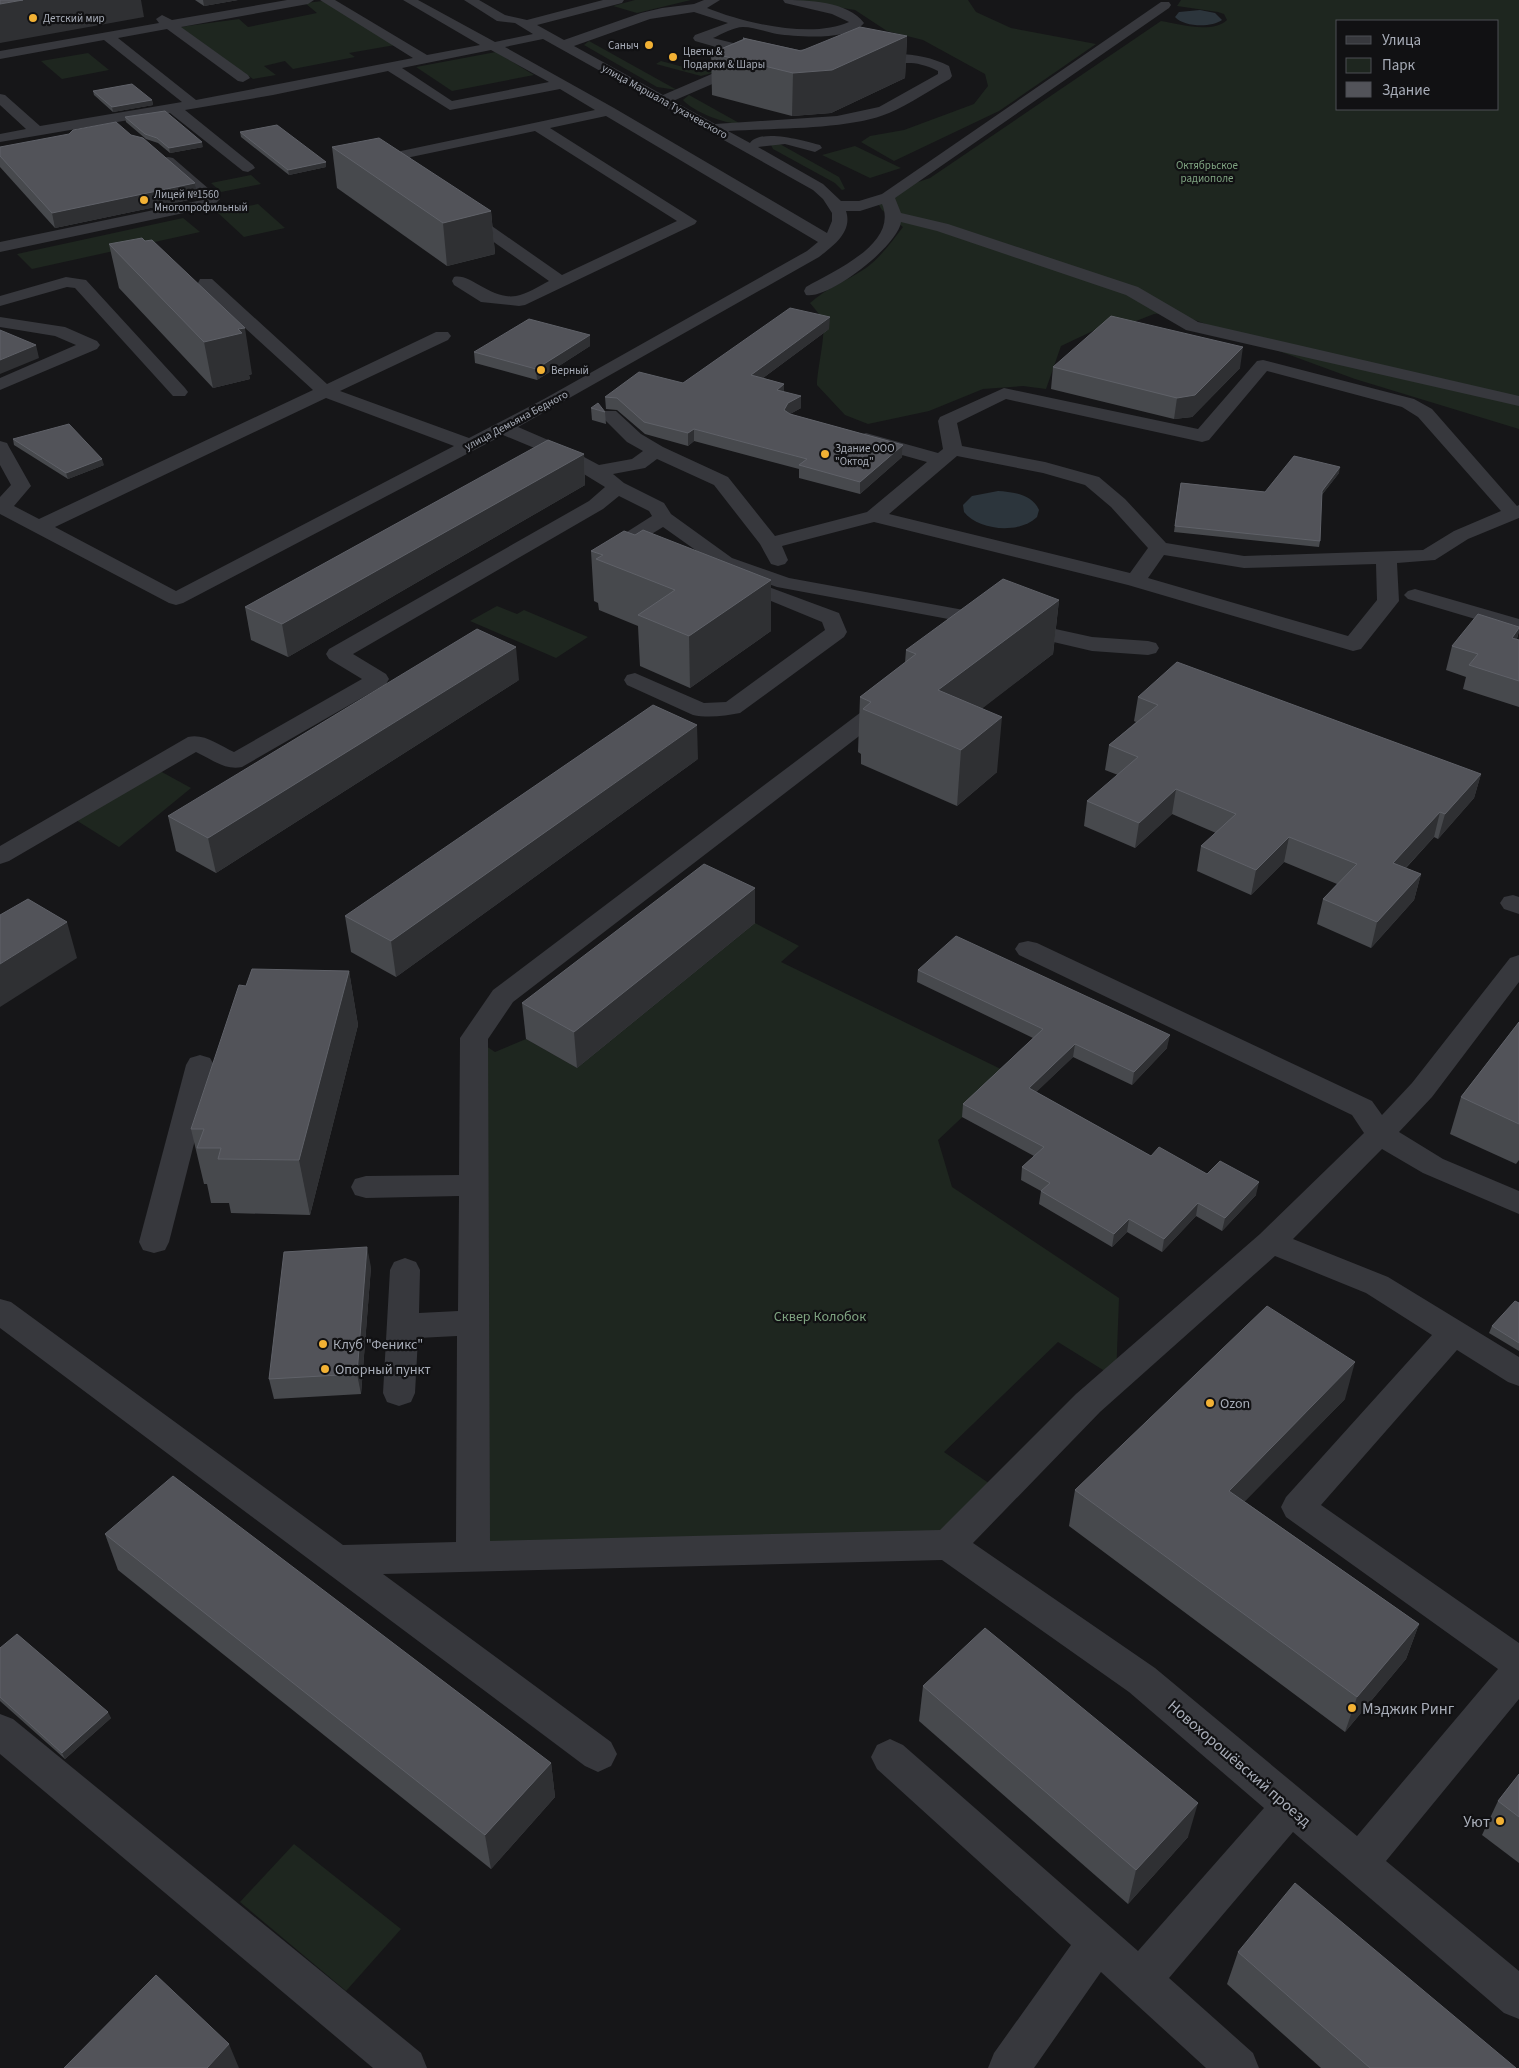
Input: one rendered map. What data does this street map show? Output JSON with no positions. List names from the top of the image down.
{
  "streets": {
    "street": ["улица Маршала Тухачевского", "улица Демьяна Бедного", "Новохорошёвский проезд"]
  },
  "parks": ["Октябрьское радиополе", "Сквер Колобок"],
  "places": [
    "Детский мир",
    "Саныч",
    "Цветы & Подарки & Шары",
    "Лицей №1560 Многопрофильный",
    "Верный",
    "Здание ООО \"Октод\"",
    "Клуб \"Феникс\"",
    "Опорный пункт",
    "Ozon",
    "Мэджик Ринг",
    "Уют"
  ],
  "legend": ["Улица", "Парк", "Здание"]
}
